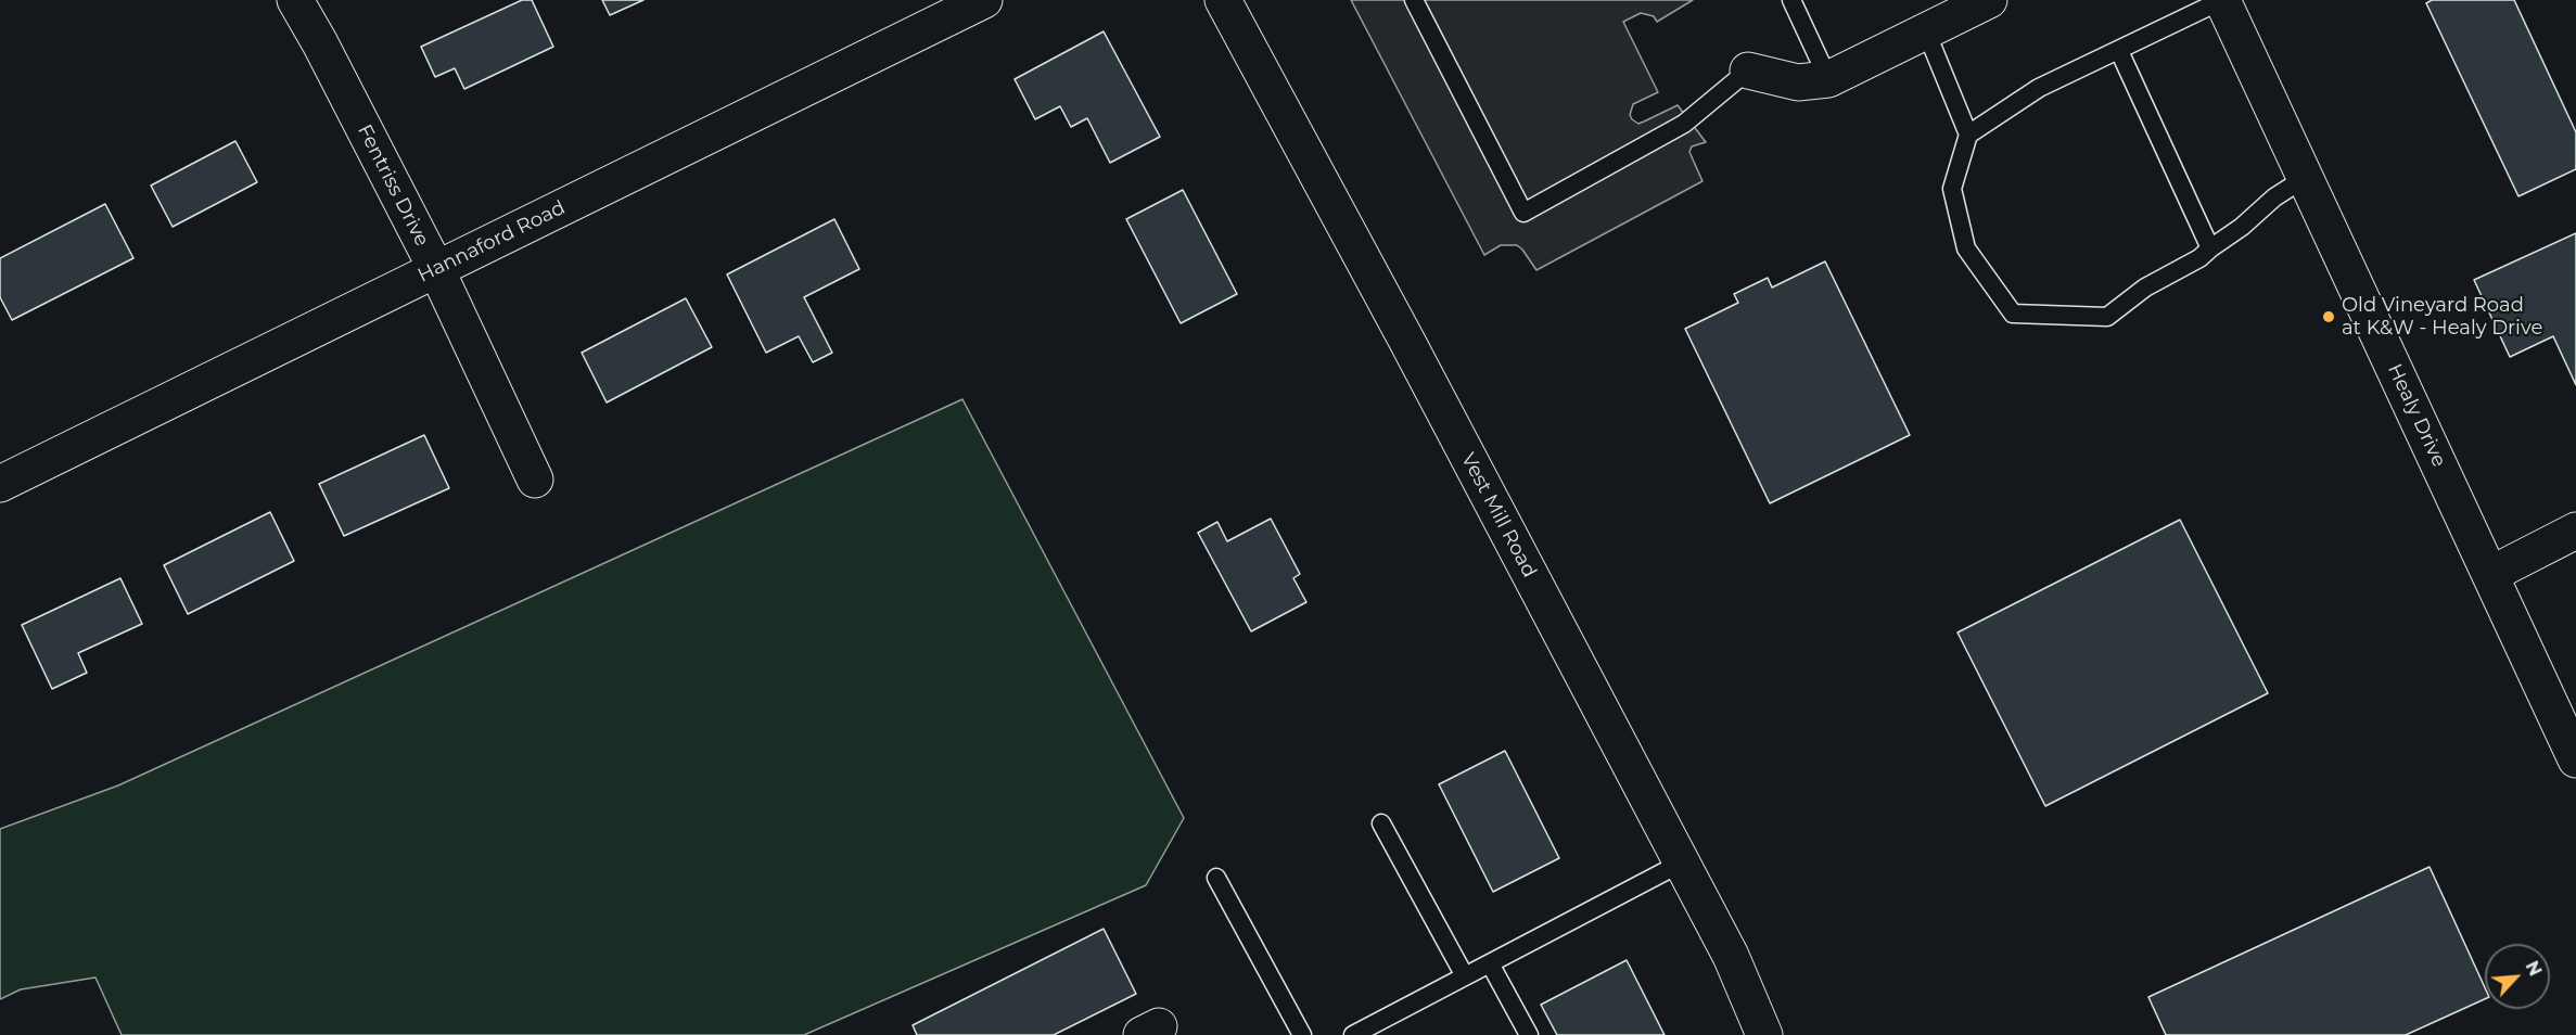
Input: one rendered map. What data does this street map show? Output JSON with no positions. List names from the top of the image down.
{
  "streets": {
    "street": [
      "Fentriss Drive",
      "Hannaford Road",
      "Healy Drive",
      "Vest Mill Road"
    ]
  },
  "crossings": [
    ["Fentriss Drive", "Hannaford Road"]
  ],
  "places": ["Old Vineyard Road at K&W - Healy Drive"],
  "north": "top right"
}
